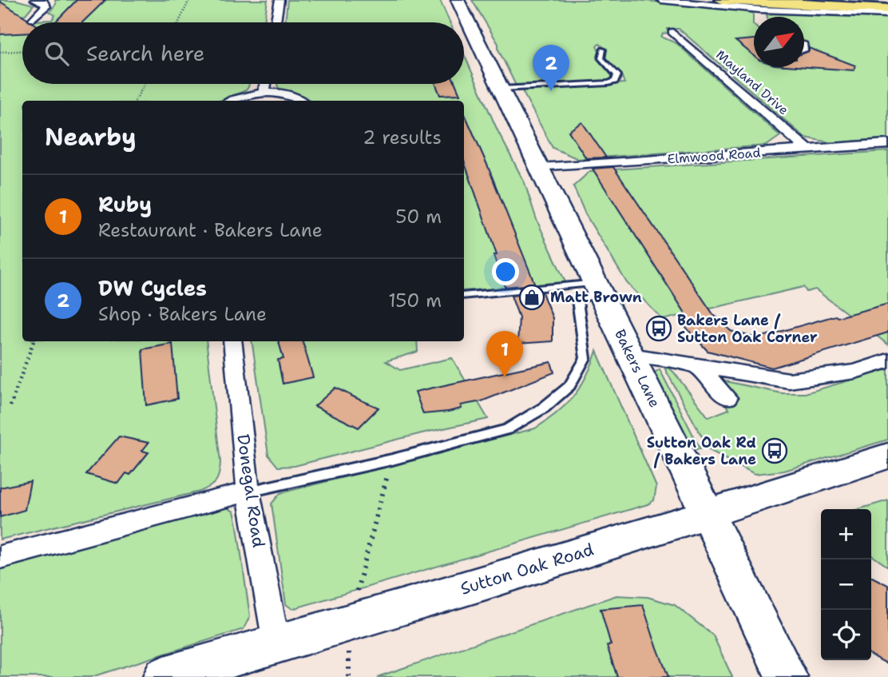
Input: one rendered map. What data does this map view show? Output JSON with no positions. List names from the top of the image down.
{
  "streets": {
    "street": [
      "Mayland Drive",
      "Elmwood Road",
      "Bakers Lane",
      "Donegal Road",
      "Sutton Oak Road"
    ]
  },
  "crossings": [
    ["Mayland Drive", "Elmwood Road"],
    ["Elmwood Road", "Bakers Lane"],
    ["Bakers Lane", "Sutton Oak Road"],
    ["Donegal Road", "Sutton Oak Road"]
  ],
  "places": {
    "shop": ["Matt Brown"],
    "bus stop": ["Bakers Lane / Sutton Oak Corner", "Sutton Oak Rd / Bakers Lane"]
  },
  "north": "top right",
  "page": {
    "search": "Search here",
    "pins": ["2", "1"],
    "heading": ["Nearby", "2 results"],
    "list": [
      {
        "mark": "1",
        "name": "Ruby",
        "note": "Restaurant · Bakers Lane",
        "value": "50 m"
      },
      {
        "mark": "2",
        "name": "DW Cycles",
        "note": "Shop · Bakers Lane",
        "value": "150 m"
      }
    ],
    "map_buttons": ["+", "−"]
  }
}
